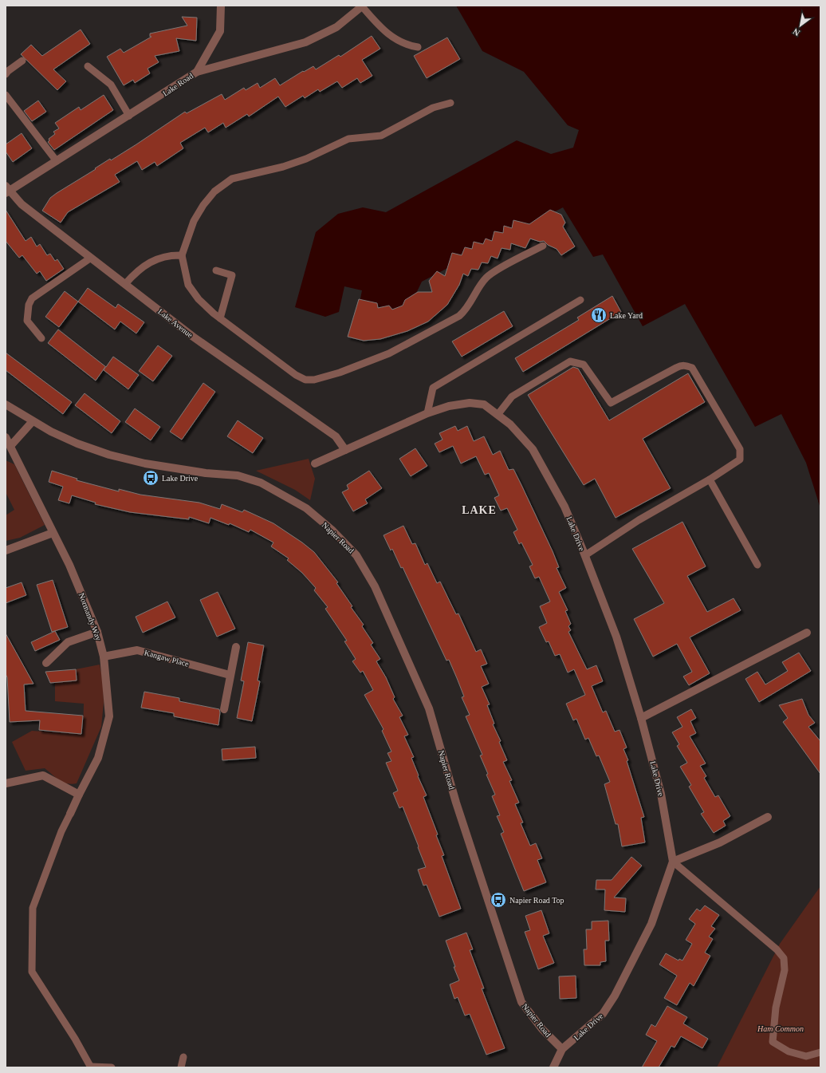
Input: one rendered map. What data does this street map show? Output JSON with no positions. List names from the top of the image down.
{
  "streets": {
    "street": [
      "Lake Road",
      "Lake Avenue",
      "Lake Drive",
      "Napier Road",
      "Normandy Way",
      "Kangaw Place"
    ]
  },
  "crossings": [
    ["Lake Road", "Lake Avenue"],
    ["Lake Avenue", "Lake Drive"],
    ["Lake Drive", "Napier Road"],
    ["Normandy Way", "Kangaw Place"]
  ],
  "districts": ["LAKE"],
  "parks": ["Ham Common"],
  "places": {
    "restaurant": ["Lake Yard"],
    "bus stop": ["Lake Drive", "Napier Road Top"]
  },
  "north": "bottom left"
}
